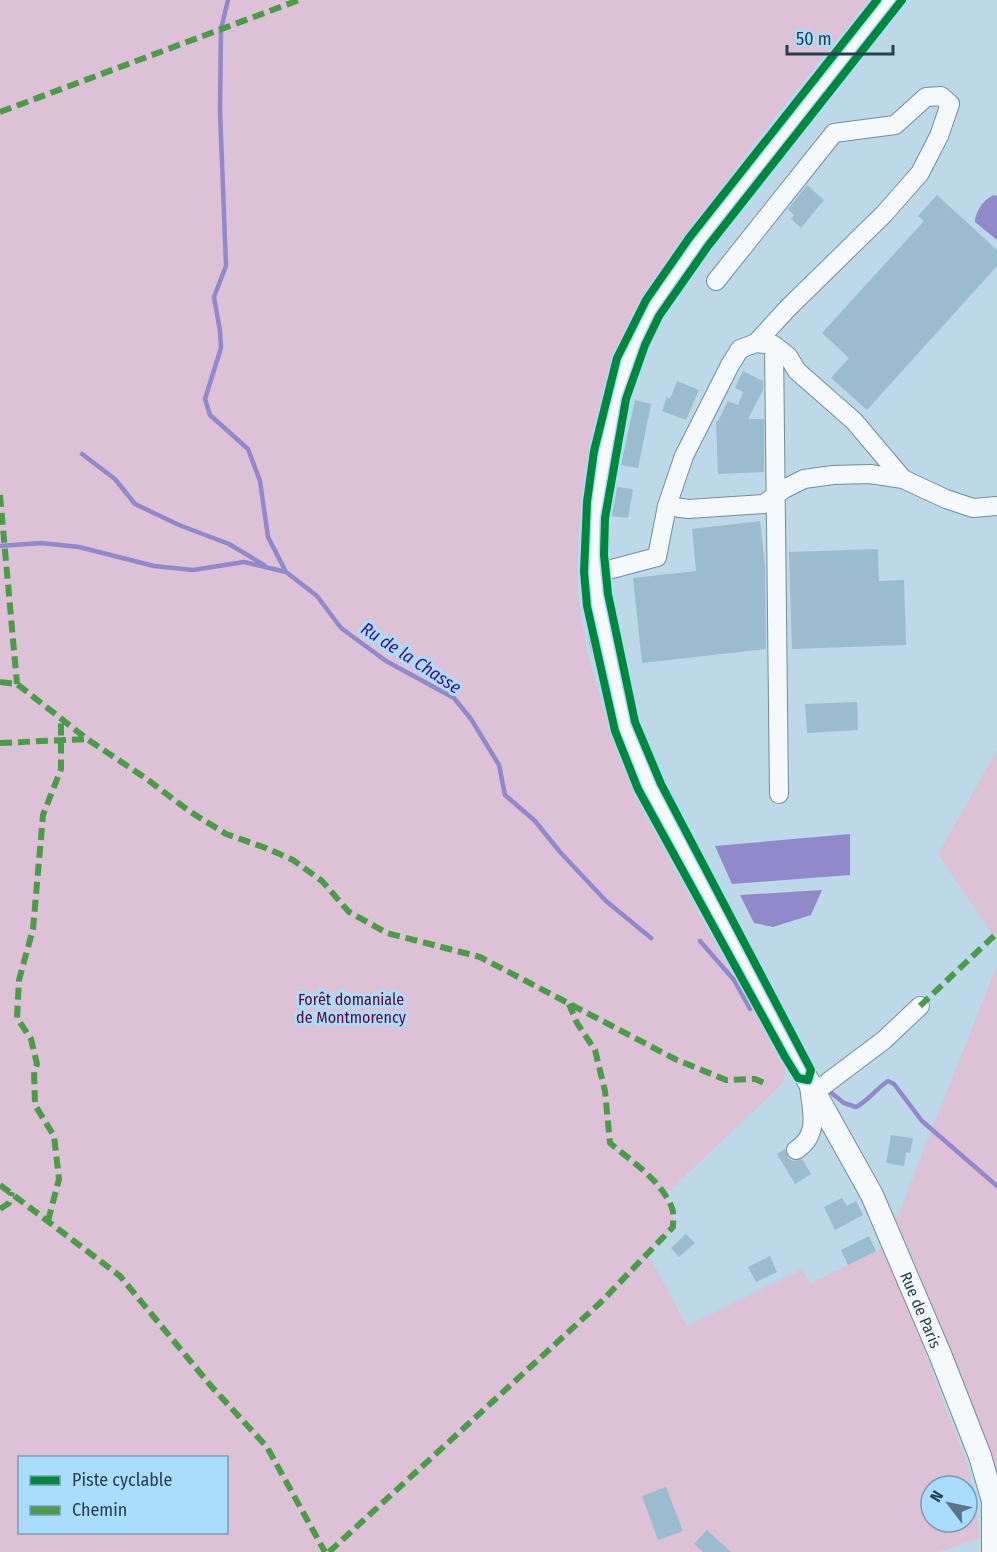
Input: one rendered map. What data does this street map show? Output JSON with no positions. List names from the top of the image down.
{
  "streets": {
    "main road": ["Rue de Paris"]
  },
  "water": ["Ru de la Chasse"],
  "parks": ["Forêt domaniale de Montmorency"],
  "legend": ["Piste cyclable", "Chemin"],
  "scale_bar": "50 m",
  "north": "top left"
}
